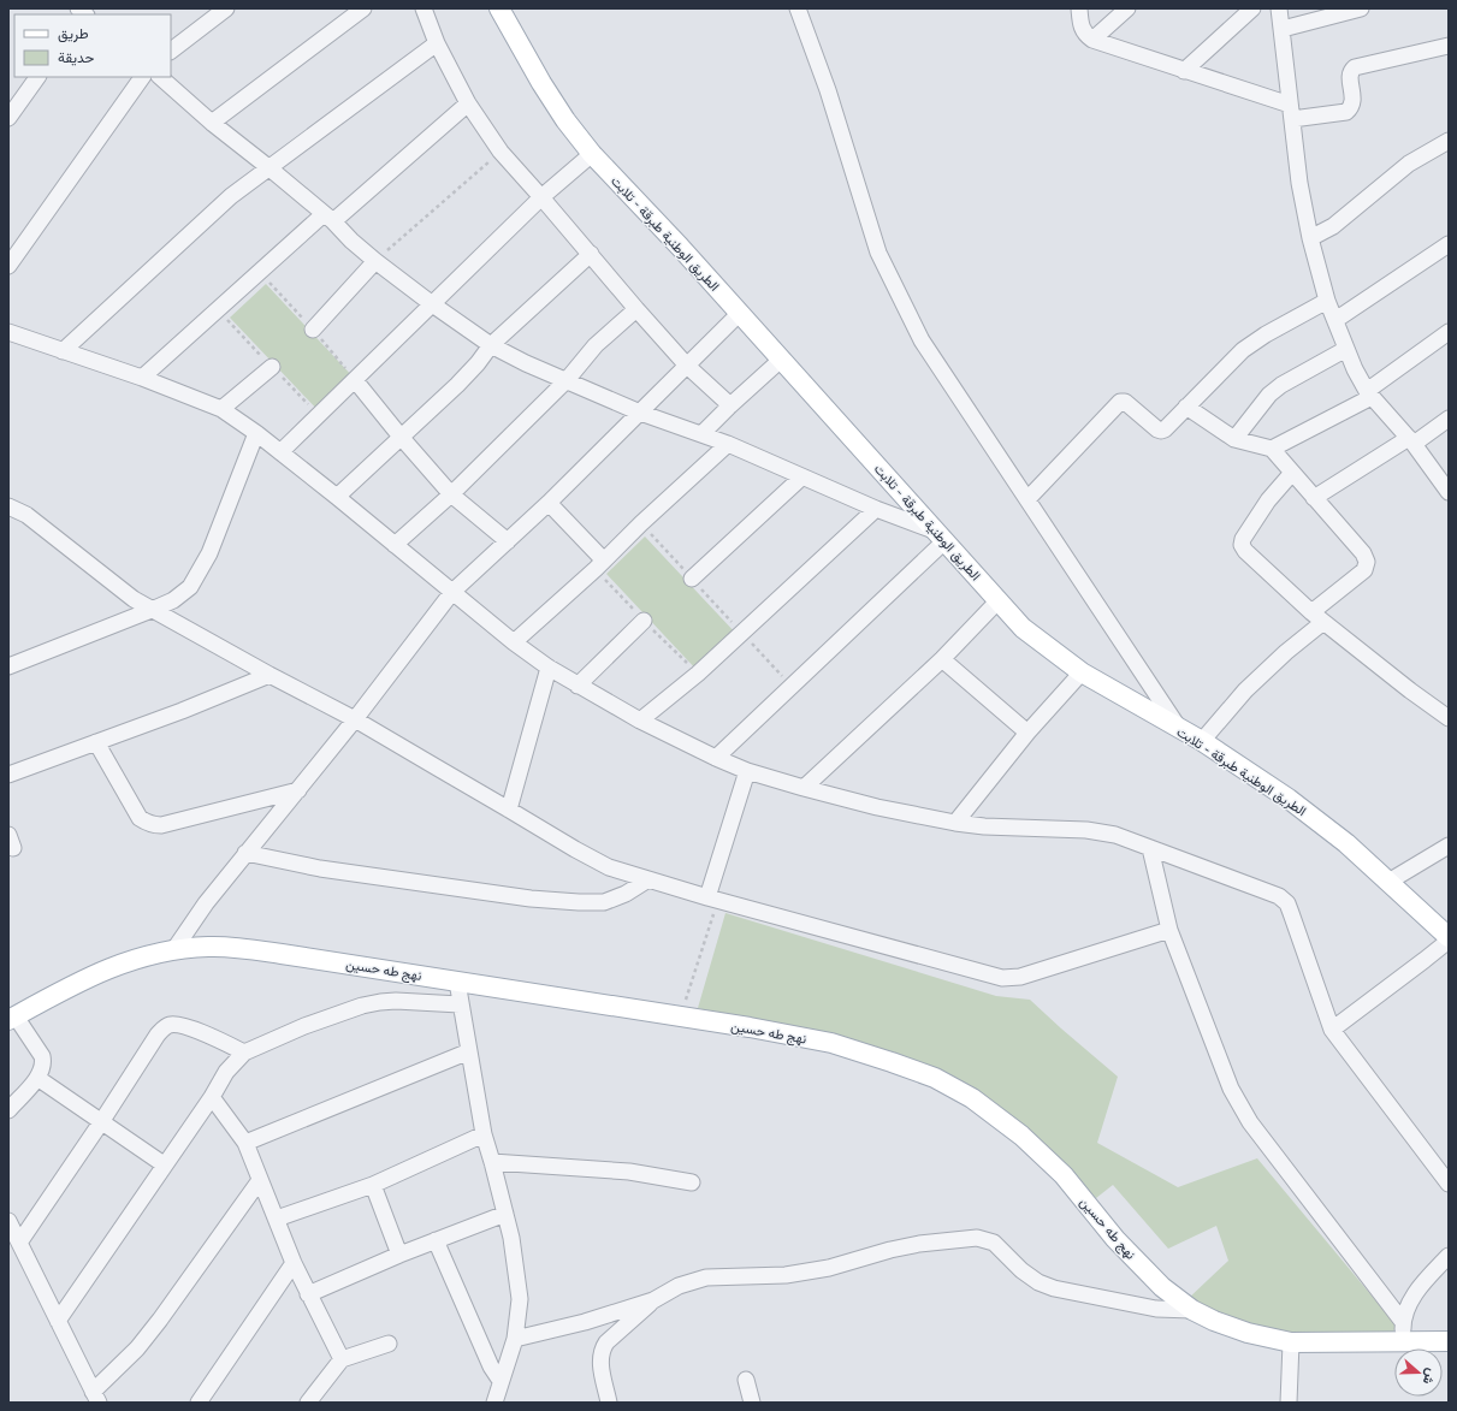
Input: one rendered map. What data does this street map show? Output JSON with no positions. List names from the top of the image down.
{
  "streets": {
    "main road": ["الطريق الوطنية طبرقة - تلابت", "نهج طه حسين"]
  },
  "legend": ["طريق", "حديقة"],
  "north": "right"
}
